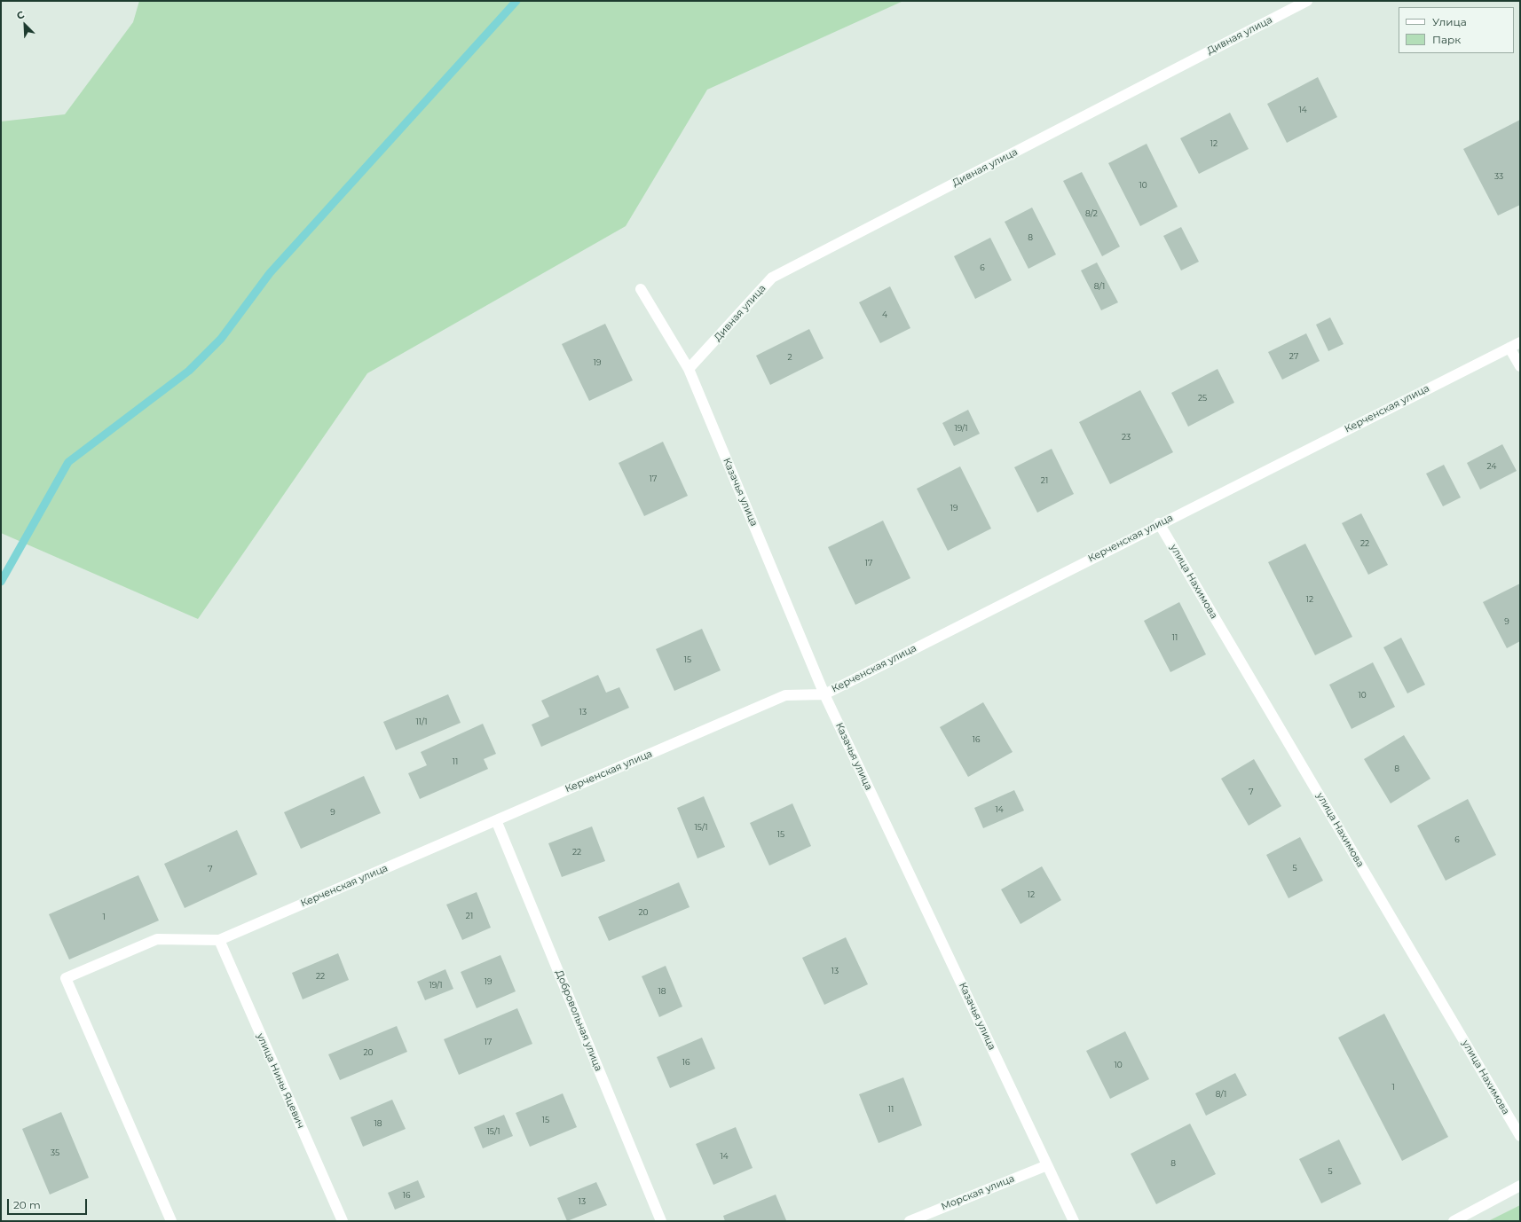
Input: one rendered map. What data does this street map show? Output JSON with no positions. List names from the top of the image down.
{
  "streets": {
    "street": [
      "Дивная улица",
      "Керченская улица",
      "Казачья улица",
      "улица Нахимова",
      "Добровольная улица",
      "улица Нины Яцевич",
      "Морская улица"
    ]
  },
  "crossings": [
    ["Дивная улица", "Казачья улица"],
    ["Керченская улица", "Казачья улица"],
    ["Керченская улица", "улица Нахимова"],
    ["Керченская улица", "Добровольная улица"],
    ["Керченская улица", "улица Нины Яцевич"],
    ["Казачья улица", "Морская улица"]
  ],
  "house_numbers": [
    "14",
    "12",
    "33",
    "10",
    "8/2",
    "8",
    "6",
    "8/1",
    "4",
    "27",
    "2",
    "19",
    "25",
    "19/1",
    "23",
    "24",
    "17",
    "21",
    "19",
    "22",
    "17",
    "12",
    "9",
    "11",
    "15",
    "10",
    "13",
    "11/1",
    "16",
    "11",
    "8",
    "7",
    "14",
    "9",
    "15/1",
    "15",
    "6",
    "22",
    "5",
    "7",
    "12",
    "20",
    "21",
    "1",
    "13",
    "22",
    "19",
    "19/1",
    "18",
    "17",
    "20",
    "16",
    "10",
    "1",
    "8/1",
    "11",
    "15",
    "18",
    "15/1",
    "35",
    "14",
    "8",
    "5",
    "16",
    "13"
  ],
  "legend": ["Улица", "Парк"],
  "scale_bar": "20 m",
  "north": "top left"
}
